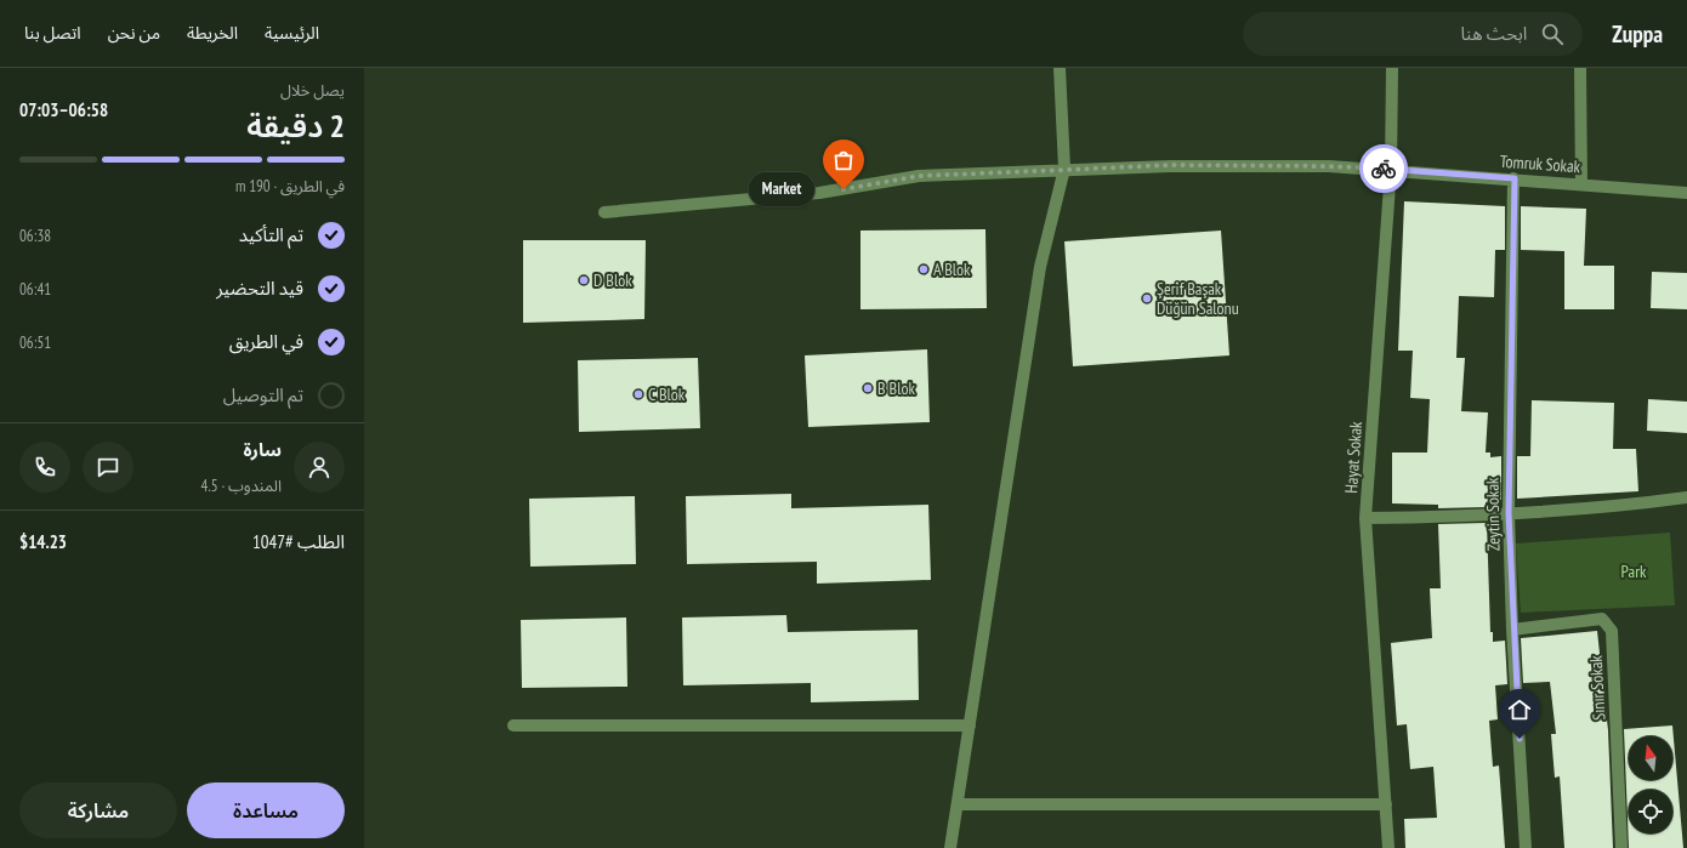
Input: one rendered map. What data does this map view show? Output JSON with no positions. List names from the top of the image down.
{
  "streets": {
    "street": [
      "Tomruk Sokak",
      "Hayat Sokak",
      "Zeytin Sokak",
      "Sınır Sokak"
    ]
  },
  "crossings": [
    ["Tomruk Sokak", "Hayat Sokak"],
    ["Tomruk Sokak", "Zeytin Sokak"],
    ["Zeytin Sokak", "Sınır Sokak"]
  ],
  "parks": ["Park"],
  "places": [
    "Market",
    "A Blok",
    "D Blok",
    "Şerif Başak Düğün Salonu",
    "B Blok",
    "C Blok"
  ],
  "north": "top",
  "page": {
    "header": "Zuppa",
    "search": "ابحث هنا",
    "nav": [
      "الرئيسية",
      "الخريطة",
      "من نحن",
      "اتصل بنا"
    ],
    "heading": ["2 دقيقة", "يصل خلال", "06:58–07:03"],
    "panel": [
      "سارة",
      "المندوب · 4.5",
      "الطلب #1047",
      "$14.23"
    ],
    "bar": "في الطريق · 190 m",
    "bubble": "Market",
    "list": [
      ["تم التأكيد", "06:38"],
      ["قيد التحضير", "06:41"],
      ["في الطريق", "06:51"],
      "تم التوصيل"
    ],
    "buttons": ["مساعدة", "مشاركة"]
  }
}
